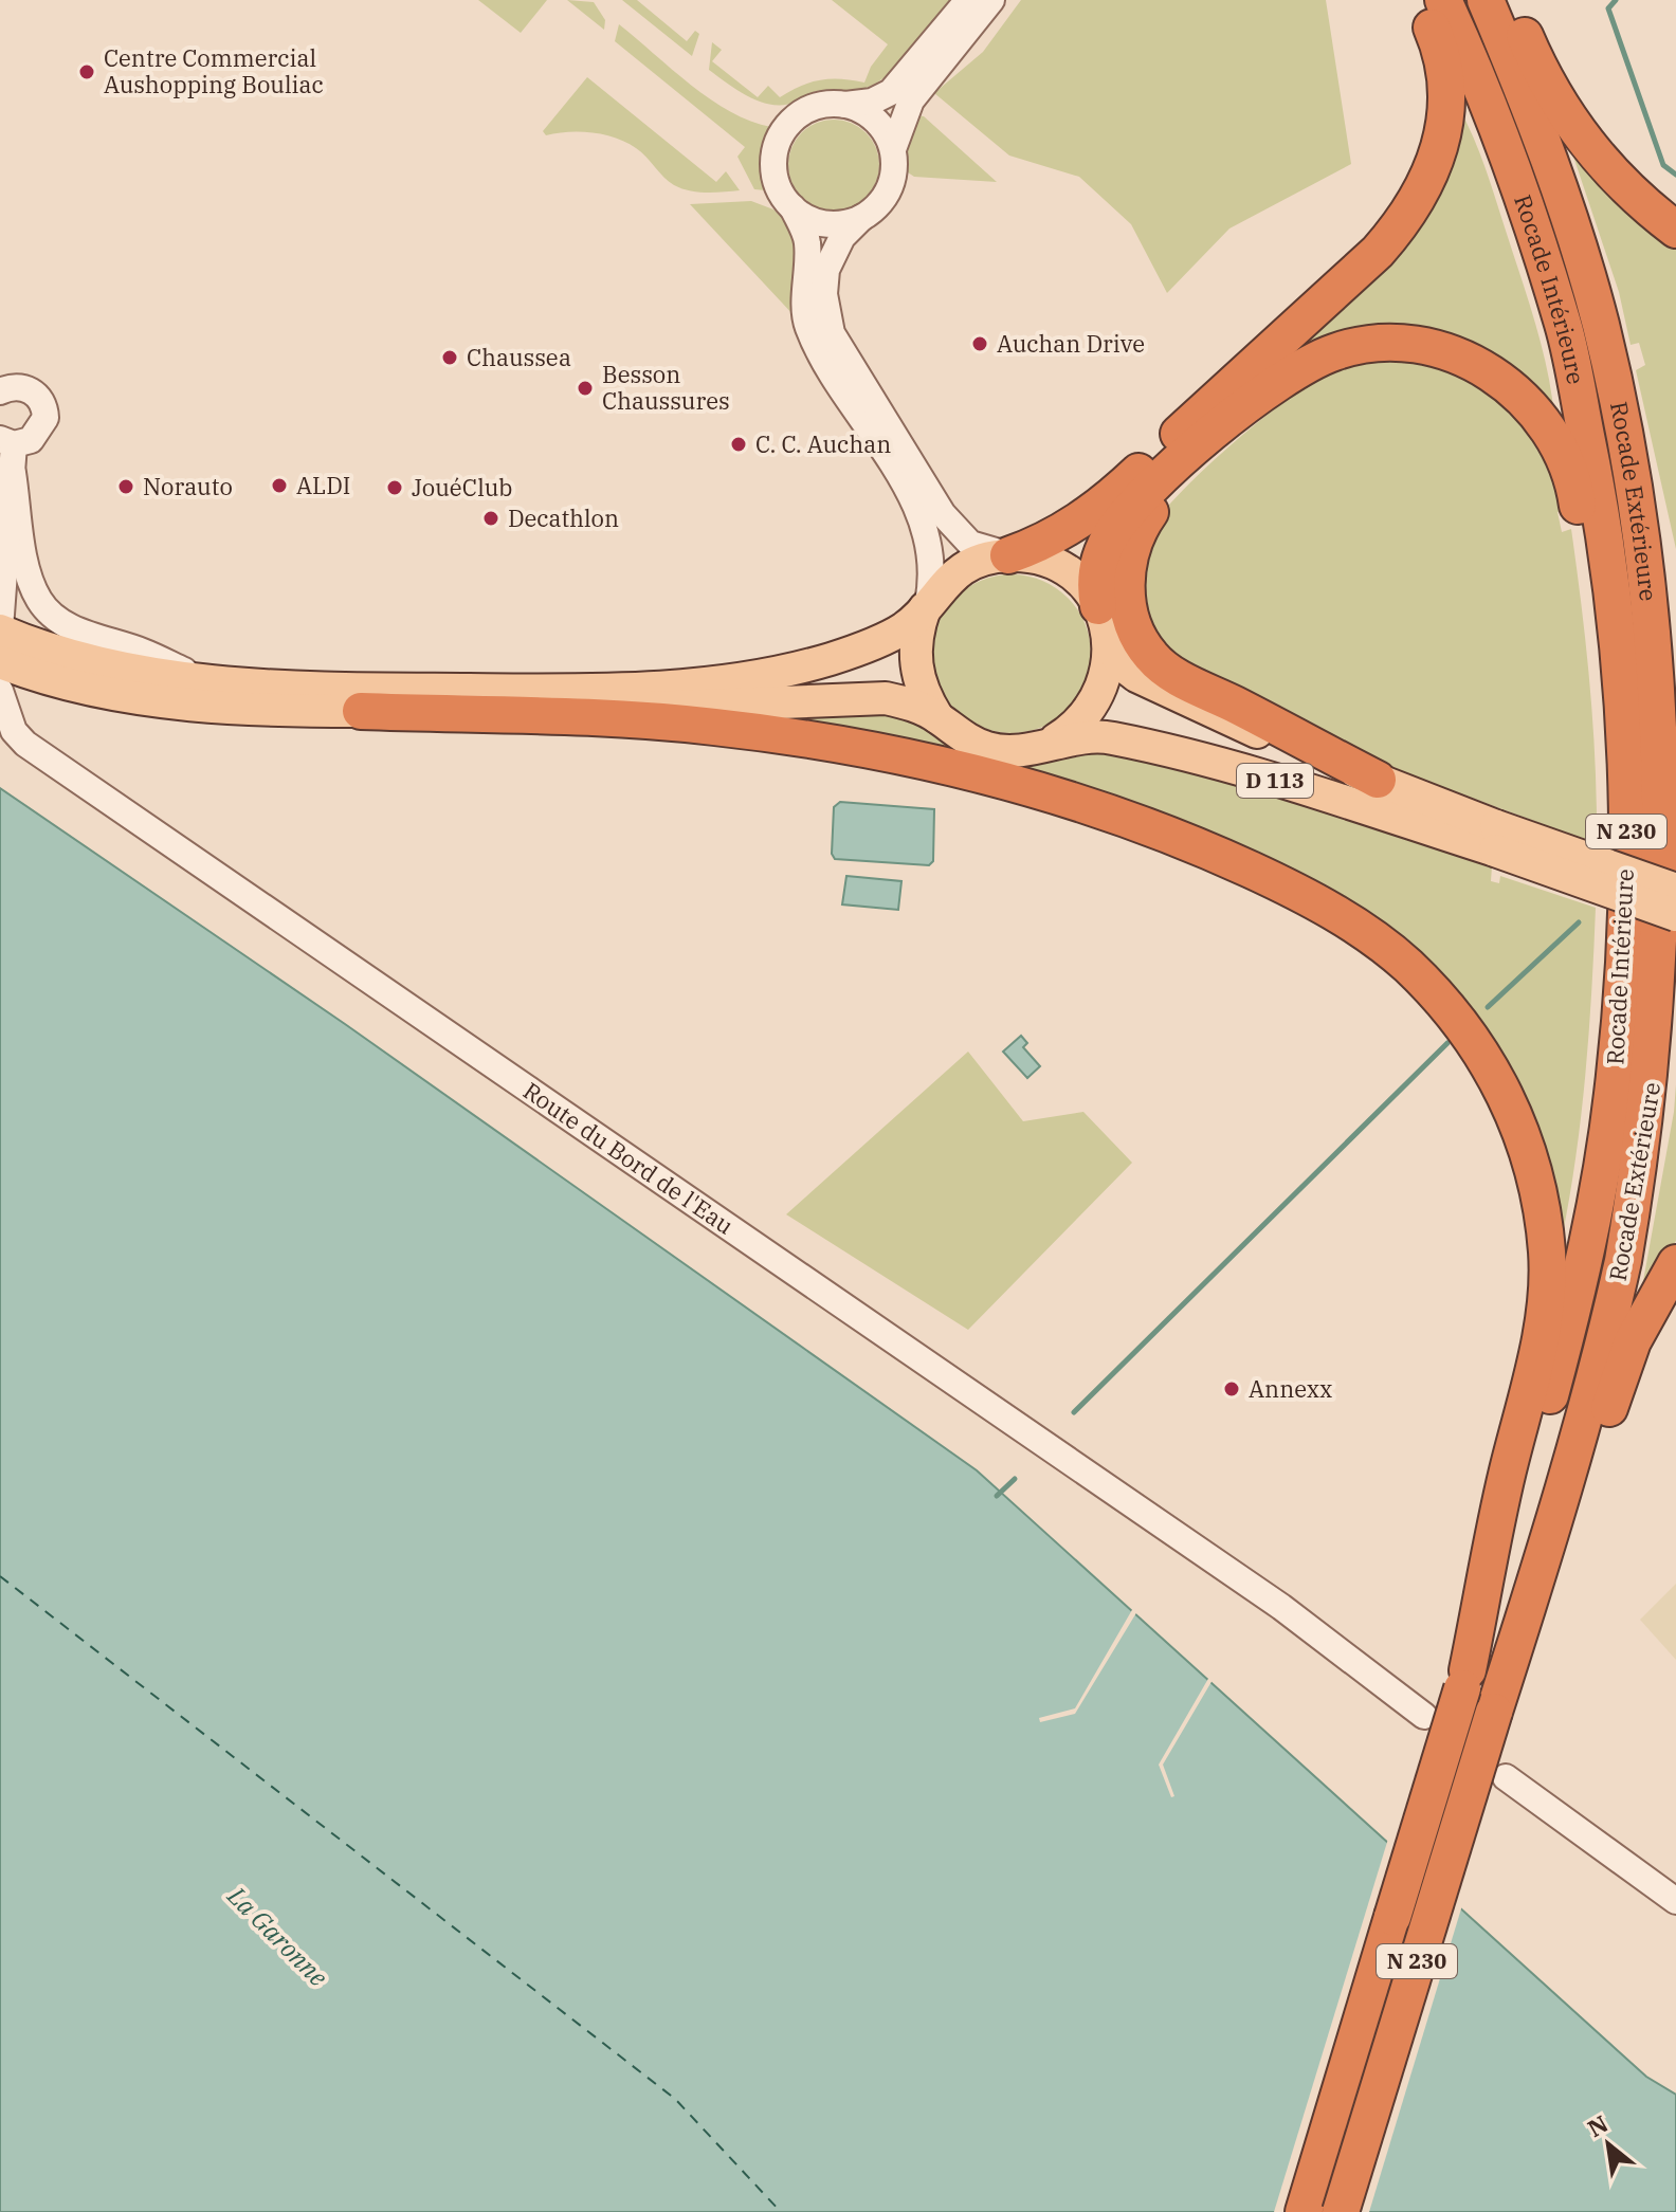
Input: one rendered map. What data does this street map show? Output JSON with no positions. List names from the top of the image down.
{
  "streets": {
    "highway": ["Rocade Intérieure", "Rocade Extérieure", "N 230"],
    "main road": ["D 113"],
    "street": ["Route du Bord de l'Eau"]
  },
  "crossings": [
    ["Rocade Intérieure", "N 230"],
    ["Rocade Extérieure", "D 113"],
    ["Rocade Extérieure", "N 230"]
  ],
  "water": ["La Garonne"],
  "places": [
    "Centre Commercial Aushopping Bouliac",
    "Auchan Drive",
    "Chaussea",
    "Besson Chaussures",
    "C. C. Auchan",
    "ALDI",
    "Norauto",
    "JouéClub",
    "Decathlon",
    "Annexx"
  ],
  "north": "top left"
}
